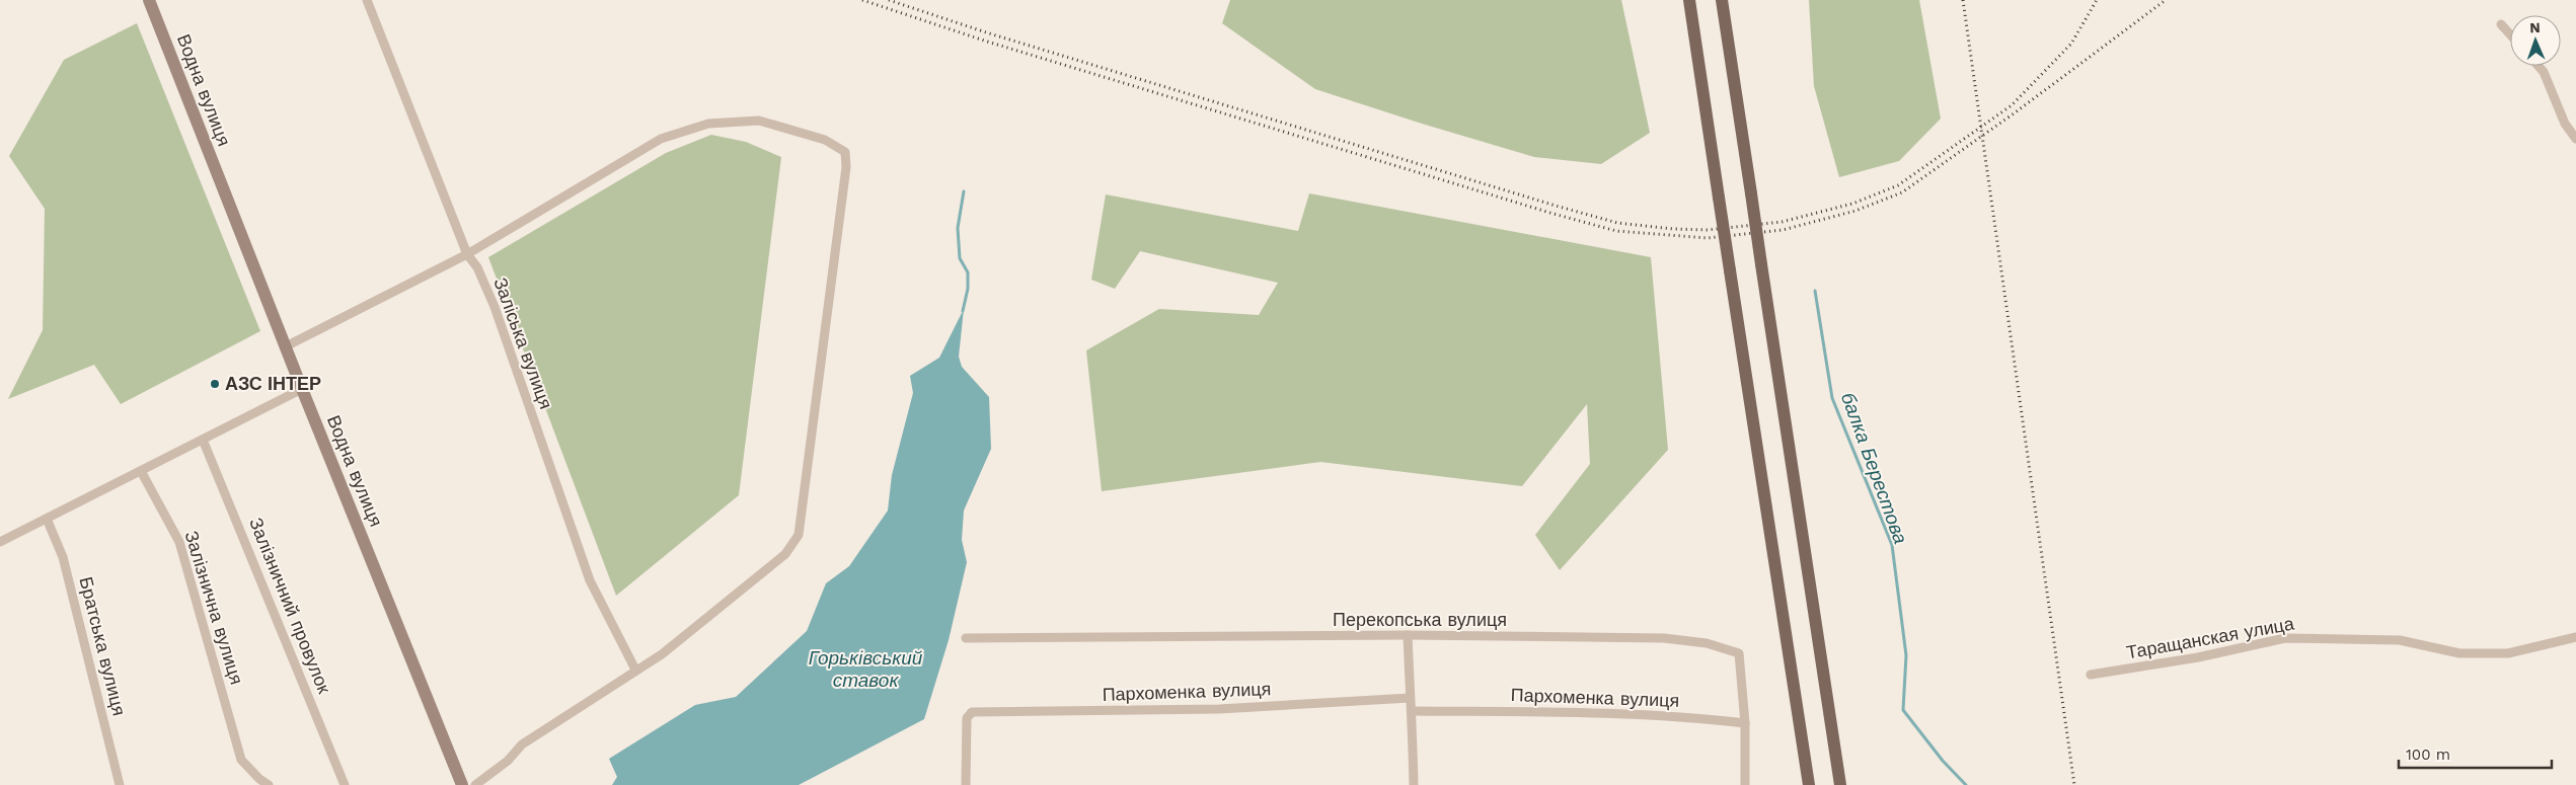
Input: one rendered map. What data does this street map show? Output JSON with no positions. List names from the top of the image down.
{
  "streets": {
    "street": [
      "Водна вулиця",
      "Заліська вулиця",
      "Залізничний провулок",
      "Залізнична вулиця",
      "Перекопська вулиця",
      "Таращанская улица",
      "Братська вулиця",
      "Пархоменка вулиця"
    ]
  },
  "crossings": [
    ["Перекопська вулиця", "Пархоменка вулиця"]
  ],
  "water": ["балка Берестова", "Горьківський ставок"],
  "places": ["АЗС ІНТЕР"],
  "scale_bar": "100 m",
  "north": "top"
}
